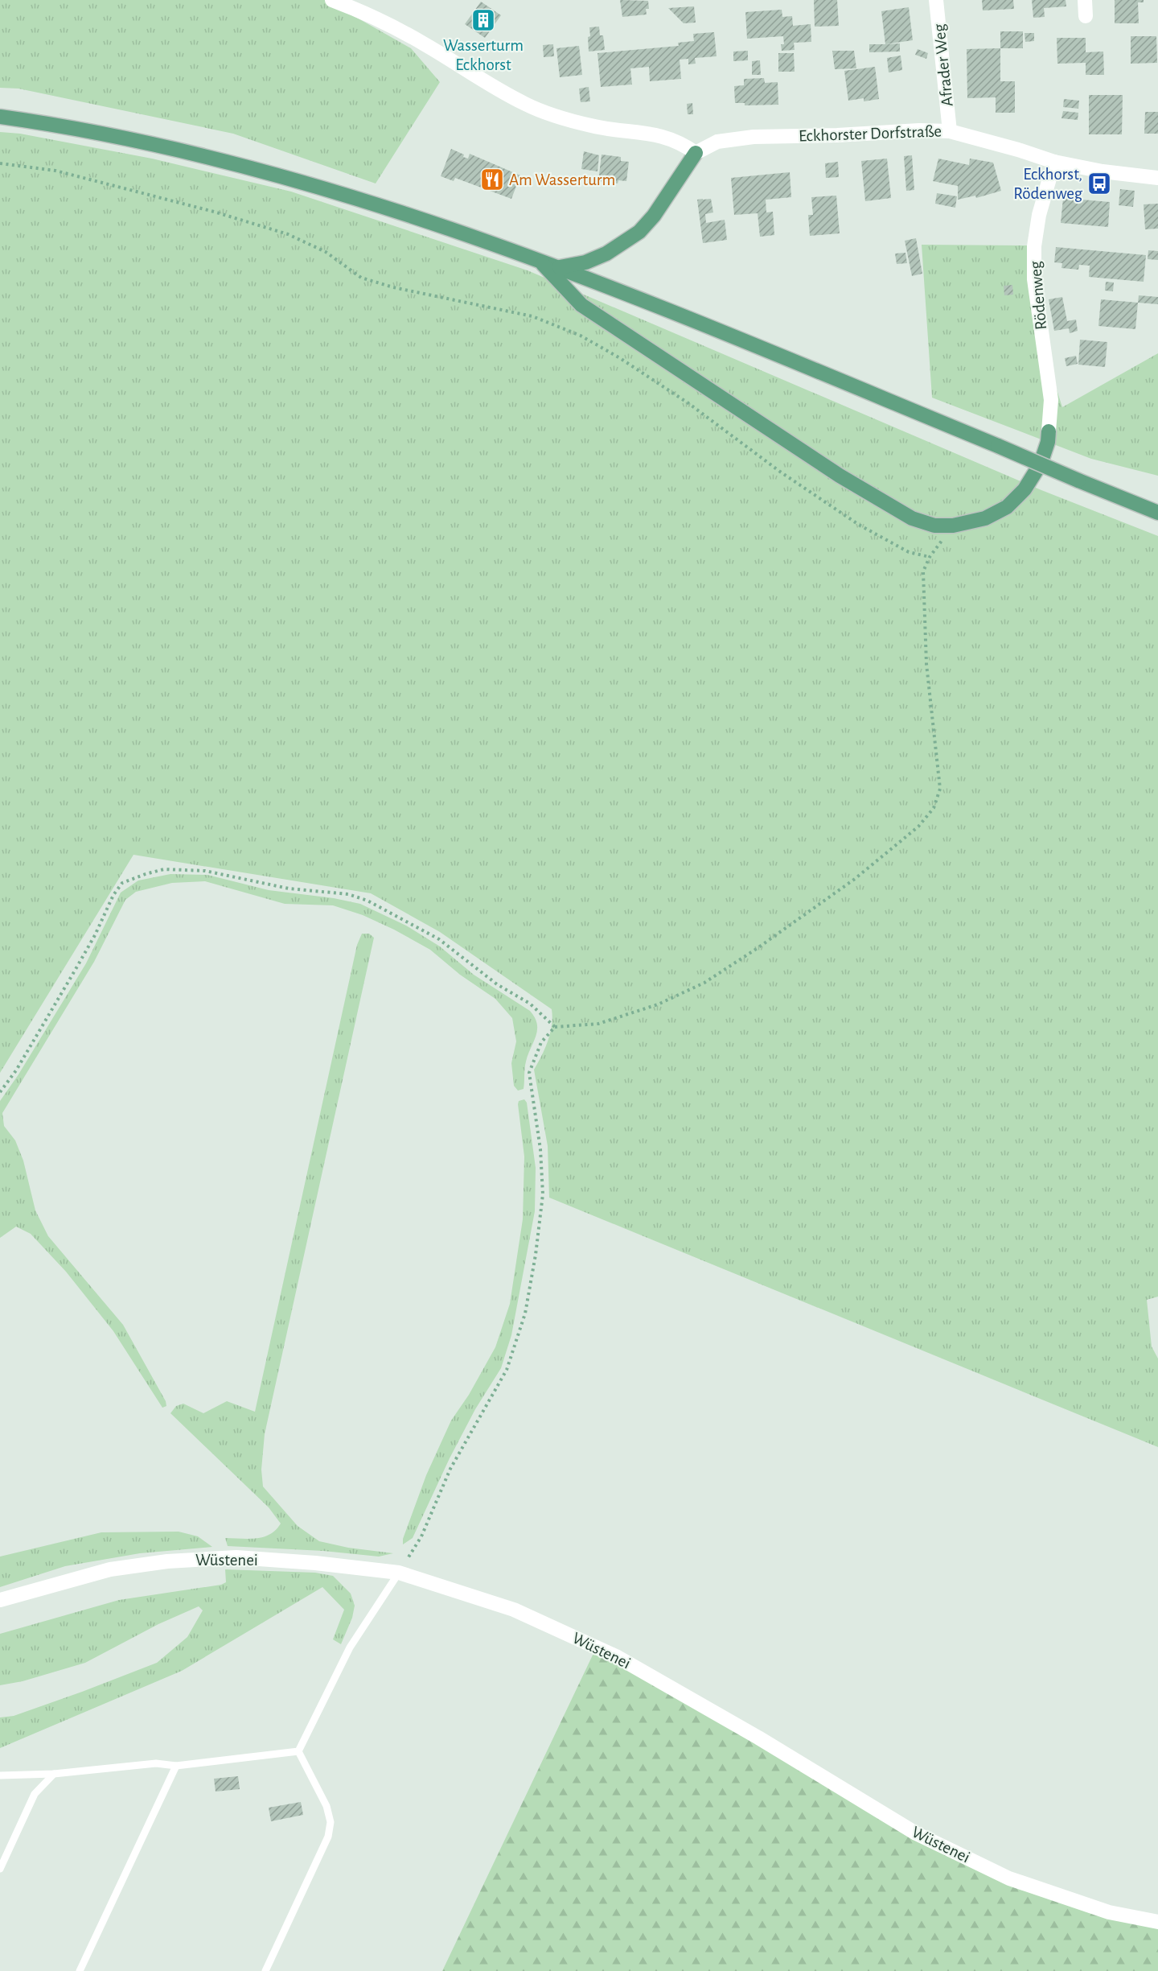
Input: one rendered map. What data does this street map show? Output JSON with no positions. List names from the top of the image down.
{
  "streets": {
    "street": [
      "Afrader Weg",
      "Eckhorster Dorfstraße",
      "Rödenweg",
      "Wüstenei"
    ]
  },
  "crossings": [
    ["Afrader Weg", "Eckhorster Dorfstraße"],
    ["Eckhorster Dorfstraße", "Rödenweg"]
  ],
  "places": {
    "building": ["Wasserturm Eckhorst"],
    "restaurant": ["Am Wasserturm"],
    "bus stop": ["Eckhorst, Rödenweg"]
  }
}
